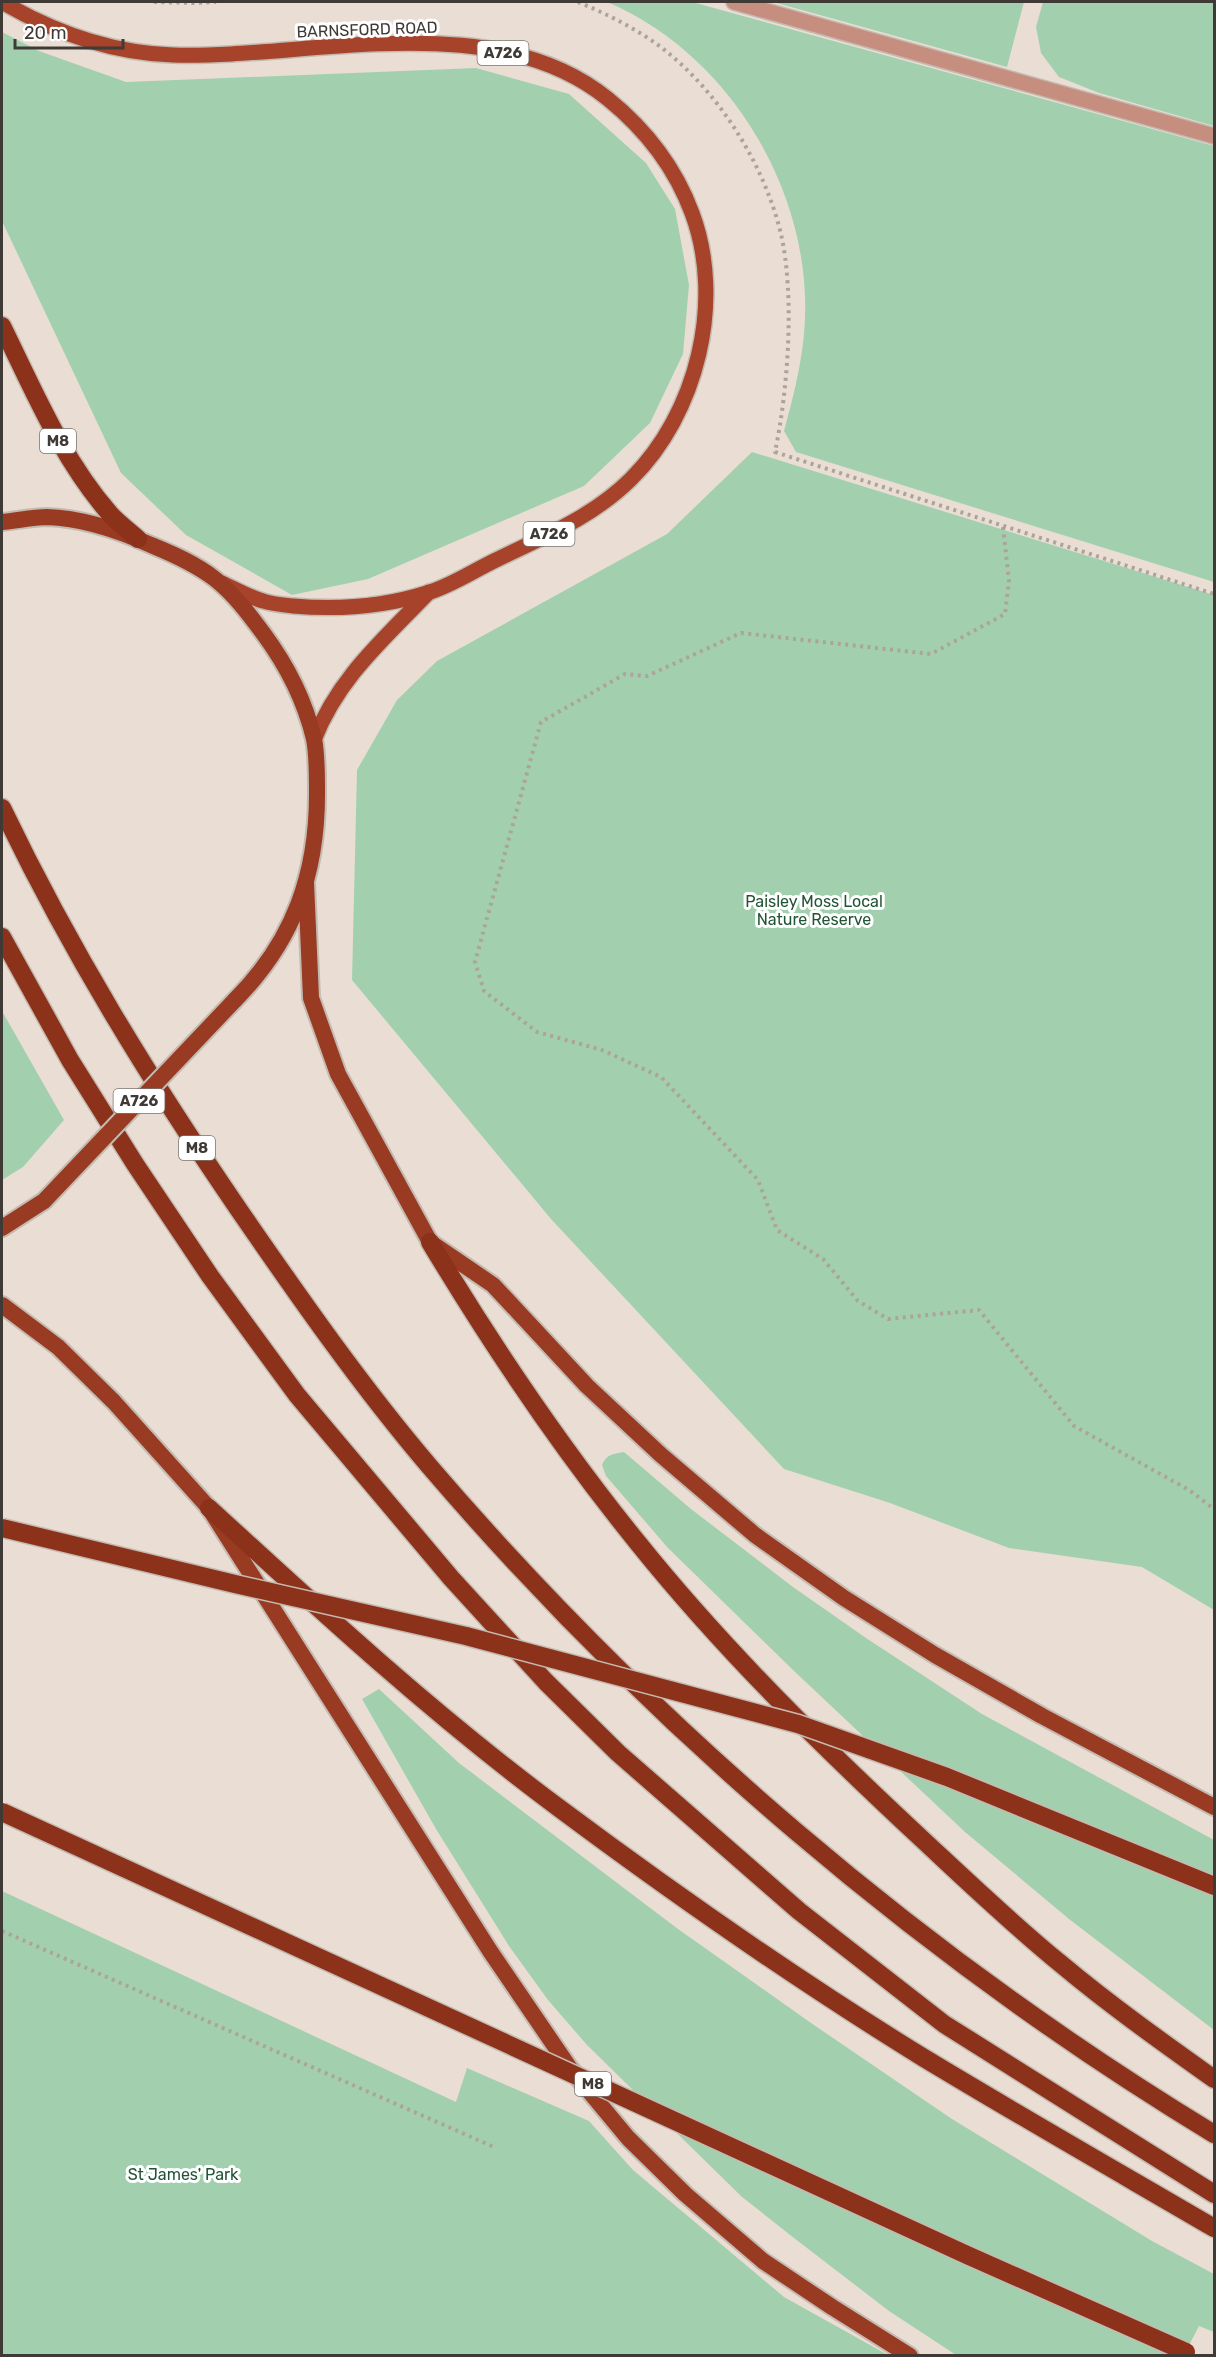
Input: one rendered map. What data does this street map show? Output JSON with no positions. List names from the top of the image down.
{
  "streets": {
    "highway": ["A726", "M8"],
    "main road": ["BARNSFORD ROAD"]
  },
  "crossings": [
    ["BARNSFORD ROAD", "A726"],
    ["A726", "M8"]
  ],
  "parks": ["Paisley Moss Local Nature Reserve", "St James' Park"],
  "scale_bar": "20 m"
}
